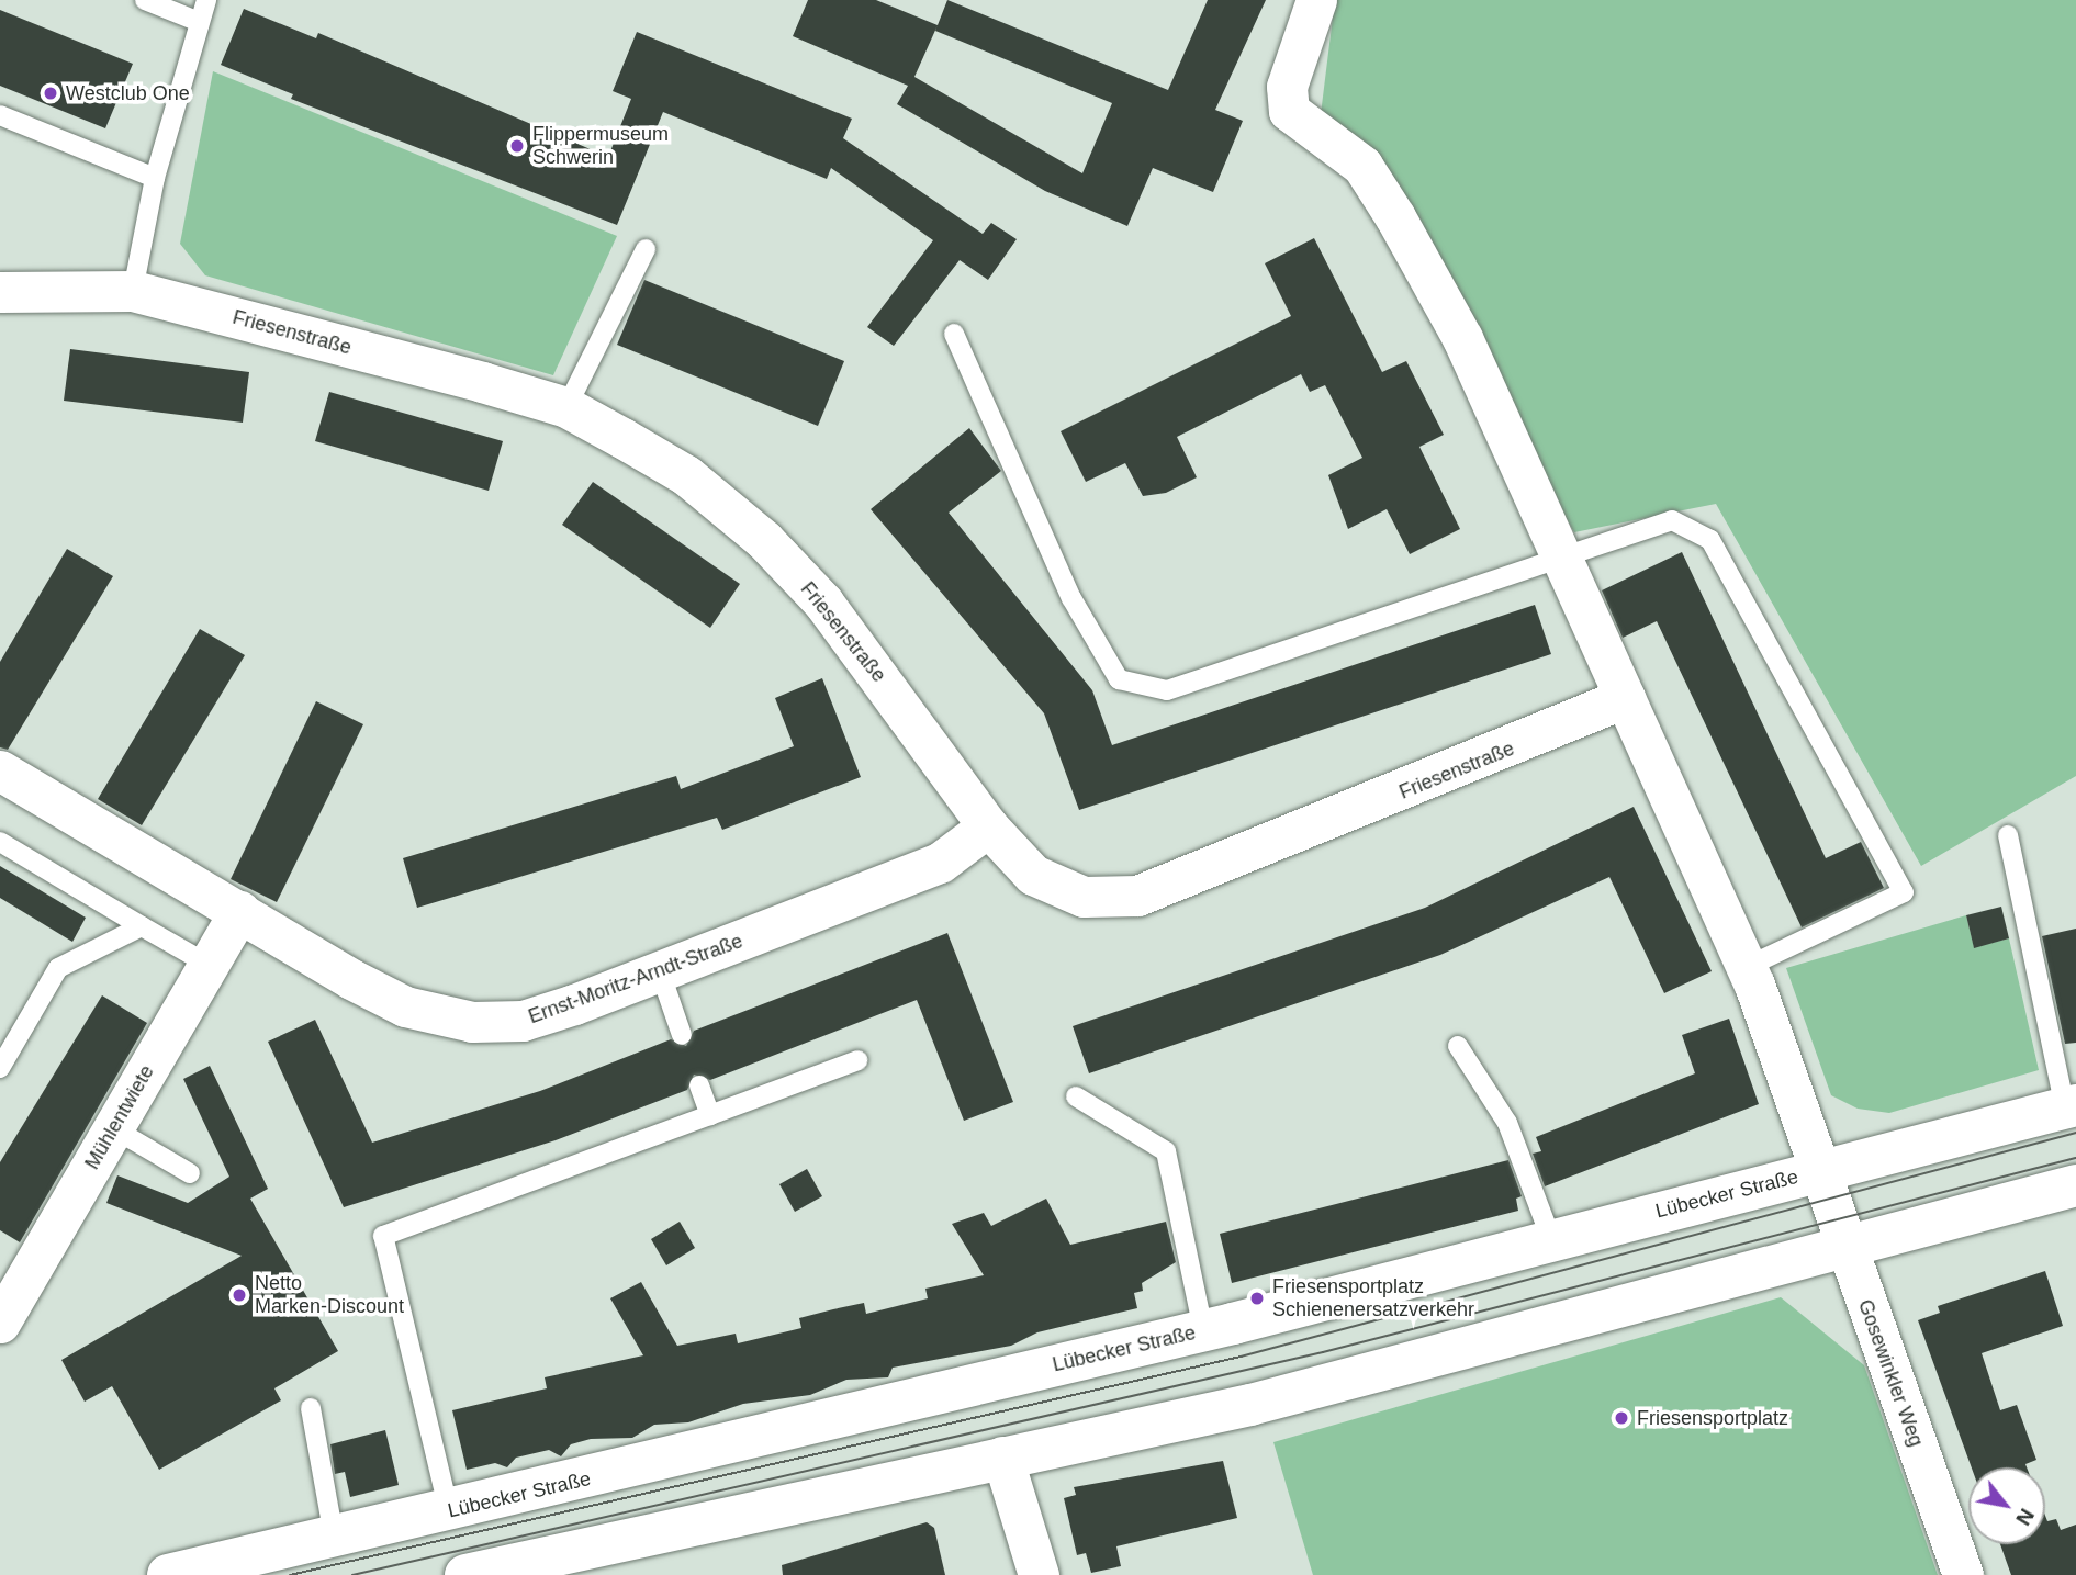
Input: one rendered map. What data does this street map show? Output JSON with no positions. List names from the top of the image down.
{
  "streets": {
    "street": [
      "Friesenstraße",
      "Ernst-Moritz-Arndt-Straße",
      "Mühlentwiete",
      "Lübecker Straße",
      "Gosewinkler Weg"
    ]
  },
  "crossings": [
    ["Friesenstraße", "Ernst-Moritz-Arndt-Straße"],
    ["Ernst-Moritz-Arndt-Straße", "Mühlentwiete"],
    ["Lübecker Straße", "Gosewinkler Weg"]
  ],
  "places": [
    "Westclub One",
    "Flippermuseum Schwerin",
    "Netto Marken-Discount",
    "Friesensportplatz Schienenersatzverkehr",
    "Friesensportplatz"
  ],
  "north": "bottom right"
}
